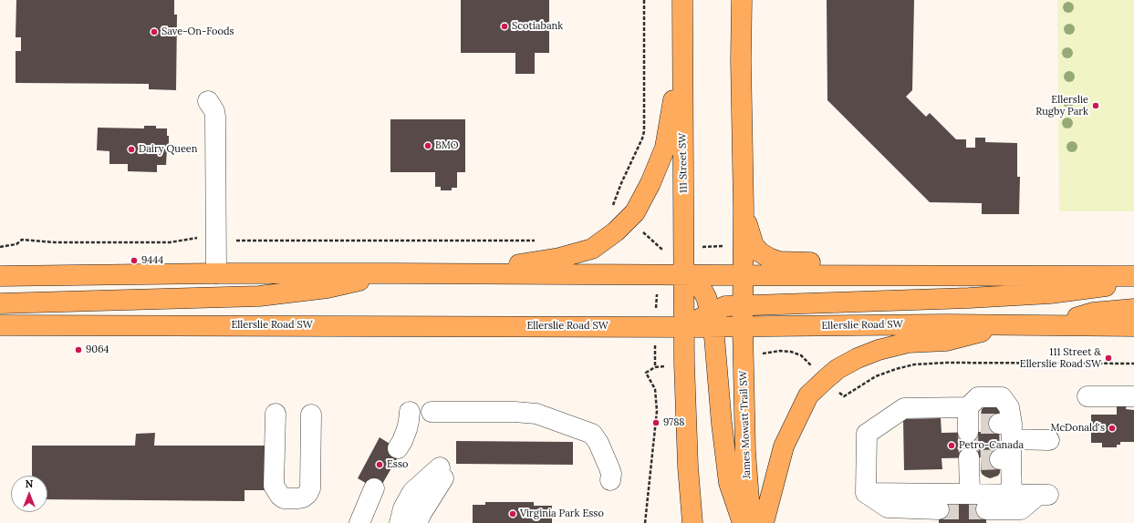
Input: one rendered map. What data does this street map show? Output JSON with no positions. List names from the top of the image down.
{
  "streets": {
    "main road": ["111 Street SW", "Ellerslie Road SW", "James Mowatt Trail SW"]
  },
  "crossings": [
    ["111 Street SW", "Ellerslie Road SW"],
    ["Ellerslie Road SW", "James Mowatt Trail SW"]
  ],
  "places": [
    "Scotiabank",
    "Save-On-Foods",
    "Ellerslie Rugby Park",
    "BMO",
    "Dairy Queen",
    "9444",
    "9064",
    "111 Street & Ellerslie Road SW",
    "9788",
    "McDonald's",
    "Petro-Canada",
    "Esso",
    "Virginia Park Esso"
  ],
  "north": "top"
}
